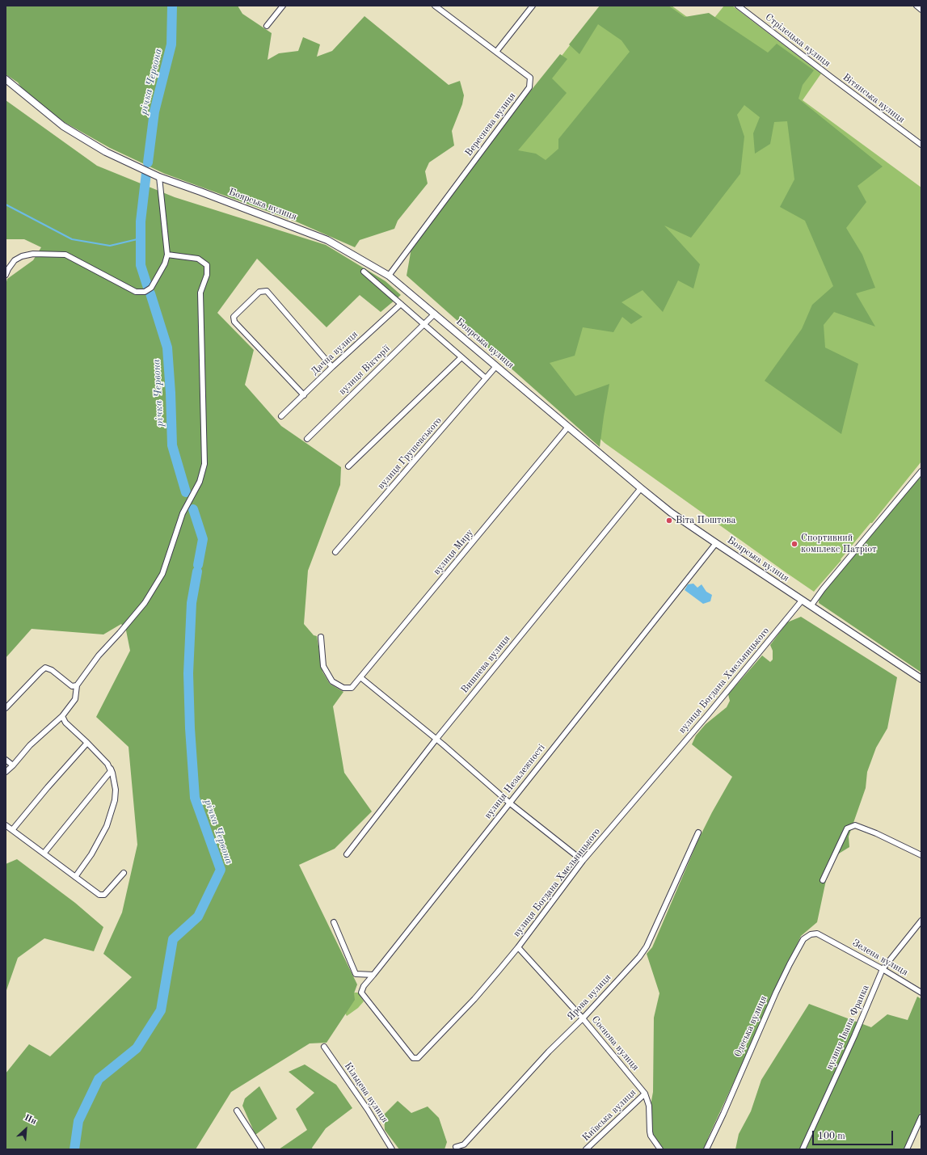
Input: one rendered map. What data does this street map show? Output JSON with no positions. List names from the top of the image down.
{
  "streets": {
    "street": [
      "Стрілецька вулиця",
      "Вітянська вулиця",
      "Вереснева вулиця",
      "Боярська вулиця",
      "Дачна вулиця",
      "вулиця Вікторії",
      "вулиця Грушевського",
      "вулиця Миру",
      "Вишнева вулиця",
      "вулиця Богдана Хмельницького",
      "вулиця Незалежності",
      "Зелена вулиця",
      "Ярова вулиця",
      "Одеська вулиця",
      "вулиця Івана Франка",
      "Соснова вулиця",
      "Кільцева вулиця",
      "Київська вулиця"
    ]
  },
  "crossings": [
    ["Стрілецька вулиця", "Вітянська вулиця"],
    ["Вереснева вулиця", "Боярська вулиця"],
    ["Боярська вулиця", "вулиця Вікторії"],
    ["Боярська вулиця", "вулиця Грушевського"],
    ["Боярська вулиця", "вулиця Миру"],
    ["Боярська вулиця", "Вишнева вулиця"],
    ["Боярська вулиця", "вулиця Богдана Хмельницького"],
    ["Боярська вулиця", "вулиця Незалежності"],
    ["вулиця Богдана Хмельницького", "вулиця Незалежності"],
    ["вулиця Богдана Хмельницького", "Соснова вулиця"],
    ["Зелена вулиця", "Одеська вулиця"],
    ["Зелена вулиця", "вулиця Івана Франка"],
    ["Ярова вулиця", "Соснова вулиця"],
    ["Соснова вулиця", "Київська вулиця"]
  ],
  "water": ["річка Червона"],
  "places": ["Віта Поштова", "Спортивний комплекс Патріот"],
  "scale_bar": "100 m",
  "north": "top right"
}
